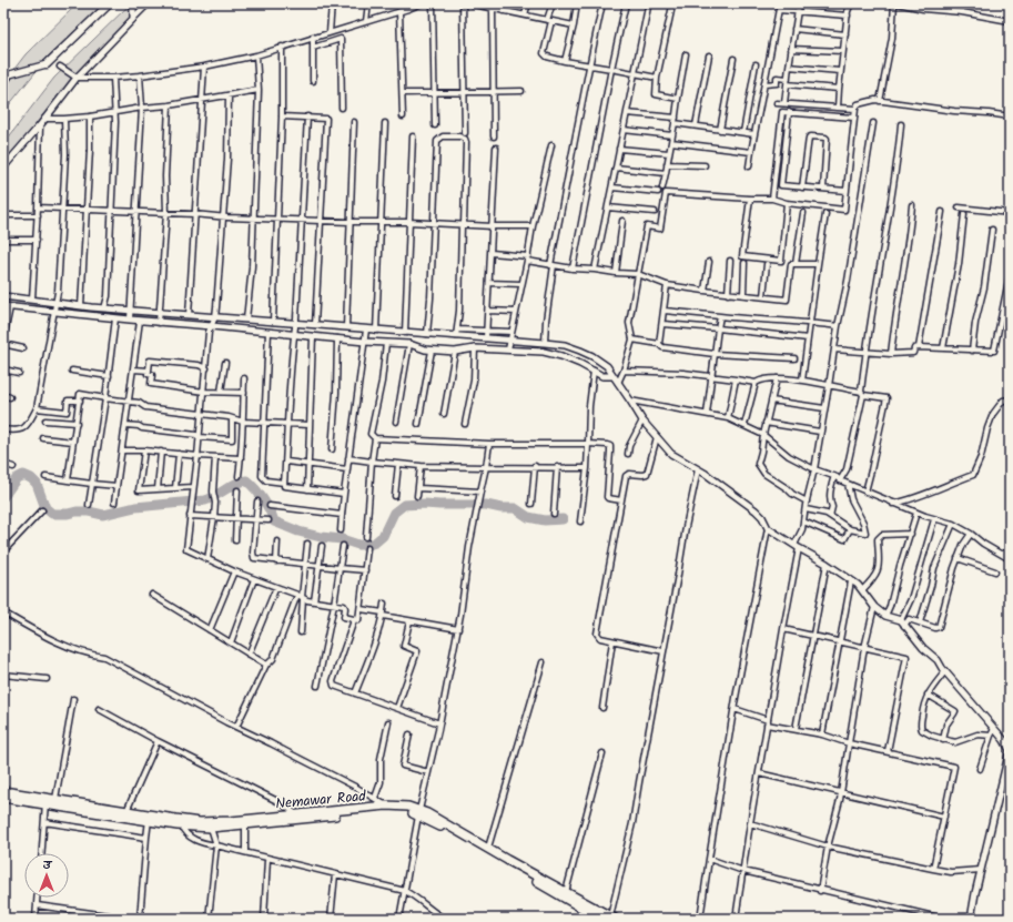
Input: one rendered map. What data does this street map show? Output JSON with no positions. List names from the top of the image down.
{
  "streets": {
    "highway": ["Nemawar Road"]
  },
  "north": "top"
}
